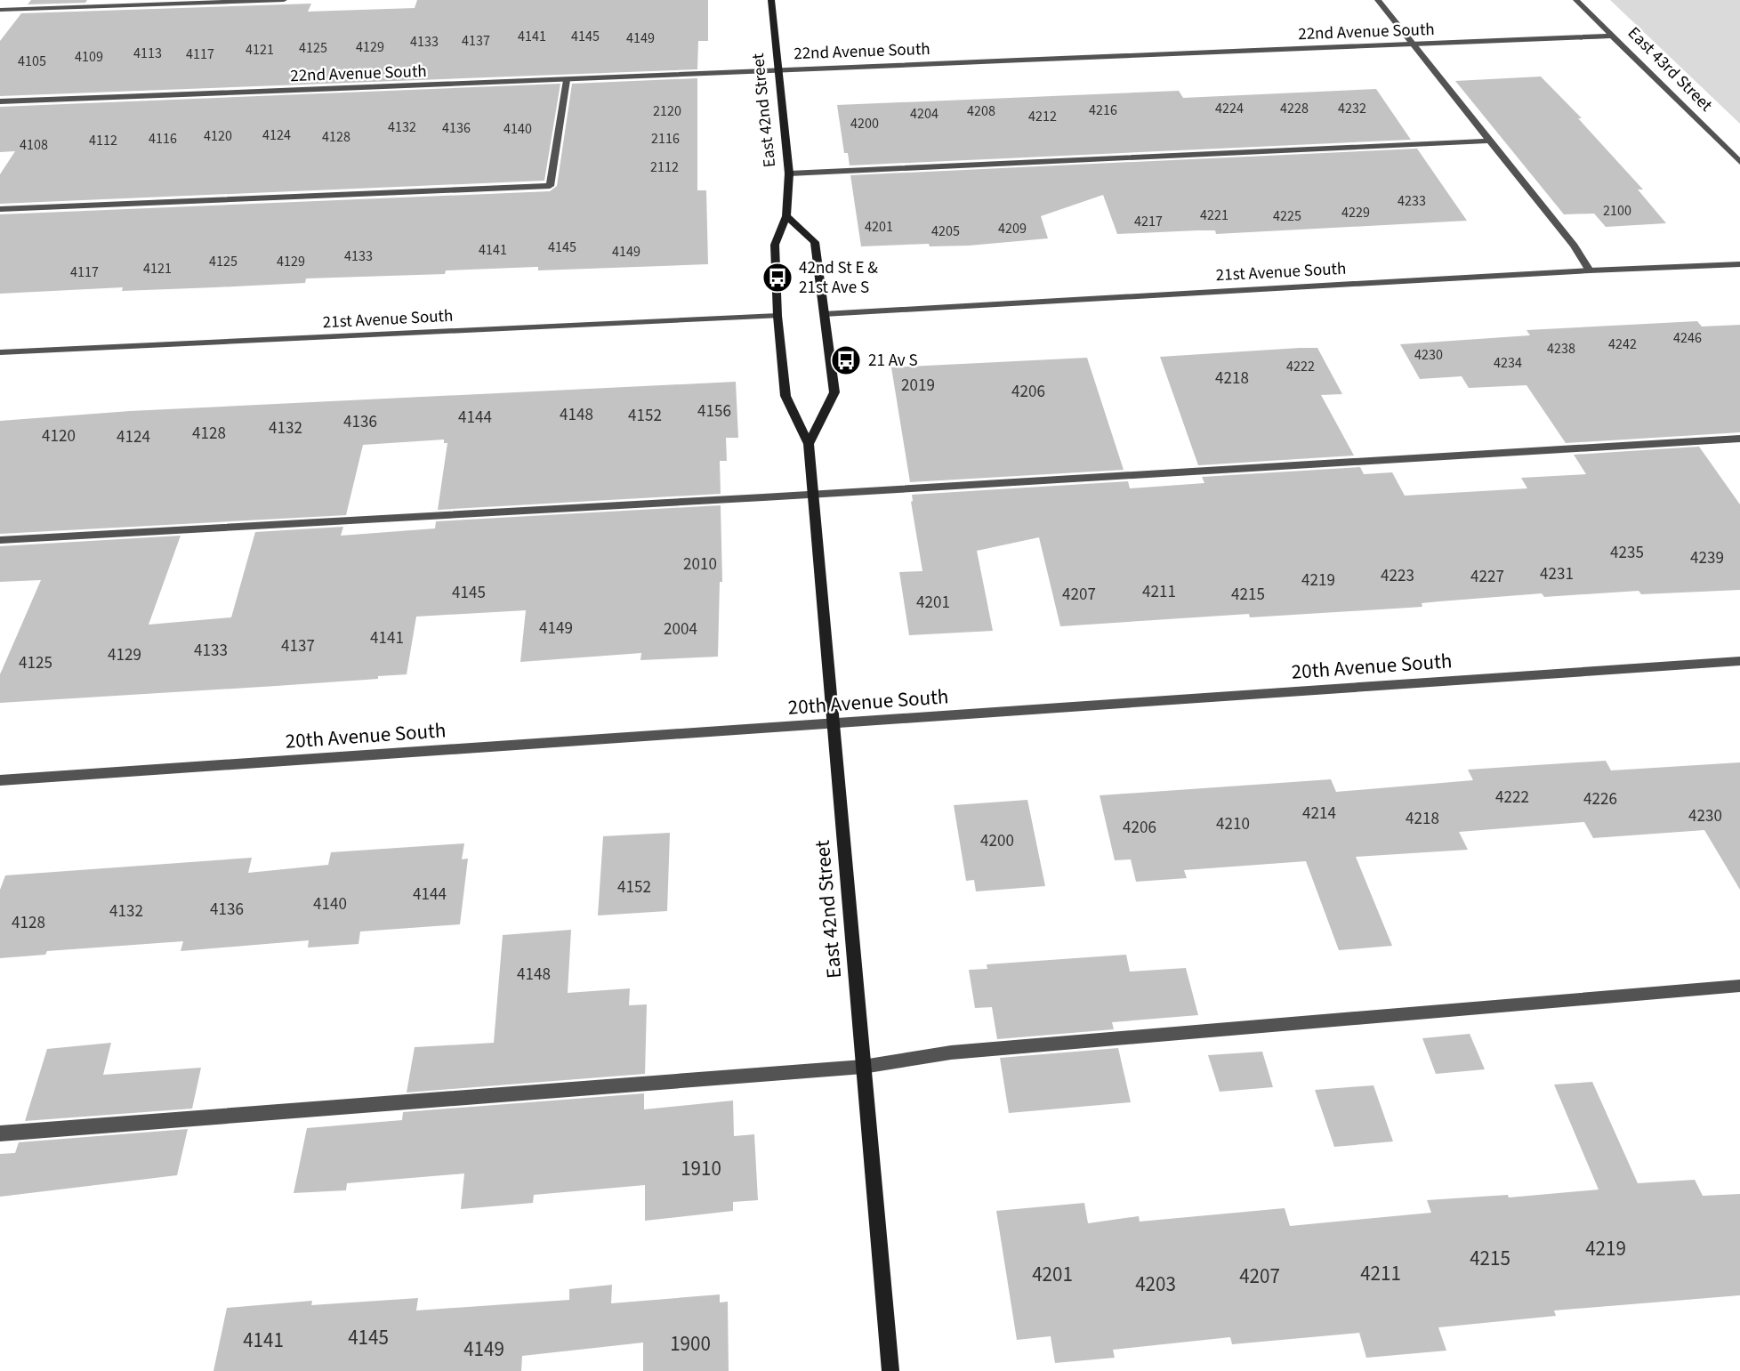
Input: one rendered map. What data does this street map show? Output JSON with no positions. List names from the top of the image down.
{
  "streets": {
    "street": [
      "22nd Avenue South",
      "East 43rd Street",
      "East 42nd Street",
      "21st Avenue South",
      "20th Avenue South"
    ]
  },
  "crossings": [
    ["22nd Avenue South", "East 43rd Street"],
    ["22nd Avenue South", "East 42nd Street"],
    ["East 42nd Street", "21st Avenue South"],
    ["East 42nd Street", "20th Avenue South"]
  ],
  "places": {
    "bus stop": ["42nd St E & 21st Ave S", "21 Av S"]
  },
  "house_numbers": [
    "4141",
    "4145",
    "4149",
    "4137",
    "4133",
    "4129",
    "4125",
    "4121",
    "4113",
    "4117",
    "4109",
    "4105",
    "4224",
    "4228",
    "4232",
    "4216",
    "2120",
    "4208",
    "4204",
    "4212",
    "4200",
    "4132",
    "4136",
    "4140",
    "4124",
    "4120",
    "4128",
    "4116",
    "2116",
    "4112",
    "4108",
    "2112",
    "4233",
    "2100",
    "4229",
    "4221",
    "4225",
    "4217",
    "4201",
    "4209",
    "4205",
    "4145",
    "4141",
    "4149",
    "4133",
    "4125",
    "4129",
    "4121",
    "4117",
    "4246",
    "4242",
    "4238",
    "4230",
    "4234",
    "4222",
    "4218",
    "2019",
    "4206",
    "4156",
    "4148",
    "4152",
    "4144",
    "4136",
    "4132",
    "4128",
    "4120",
    "4124",
    "4235",
    "4239",
    "2010",
    "4231",
    "4223",
    "4227",
    "4219",
    "4211",
    "4145",
    "4207",
    "4215",
    "4201",
    "4149",
    "2004",
    "4141",
    "4137",
    "4133",
    "4129",
    "4125",
    "4222",
    "4226",
    "4214",
    "4230",
    "4218",
    "4210",
    "4206",
    "4200",
    "4152",
    "4144",
    "4140",
    "4136",
    "4132",
    "4128",
    "4148",
    "1910",
    "4219",
    "4215",
    "4211",
    "4201",
    "4207",
    "4203",
    "4145",
    "4141",
    "1900",
    "4149"
  ]
}
